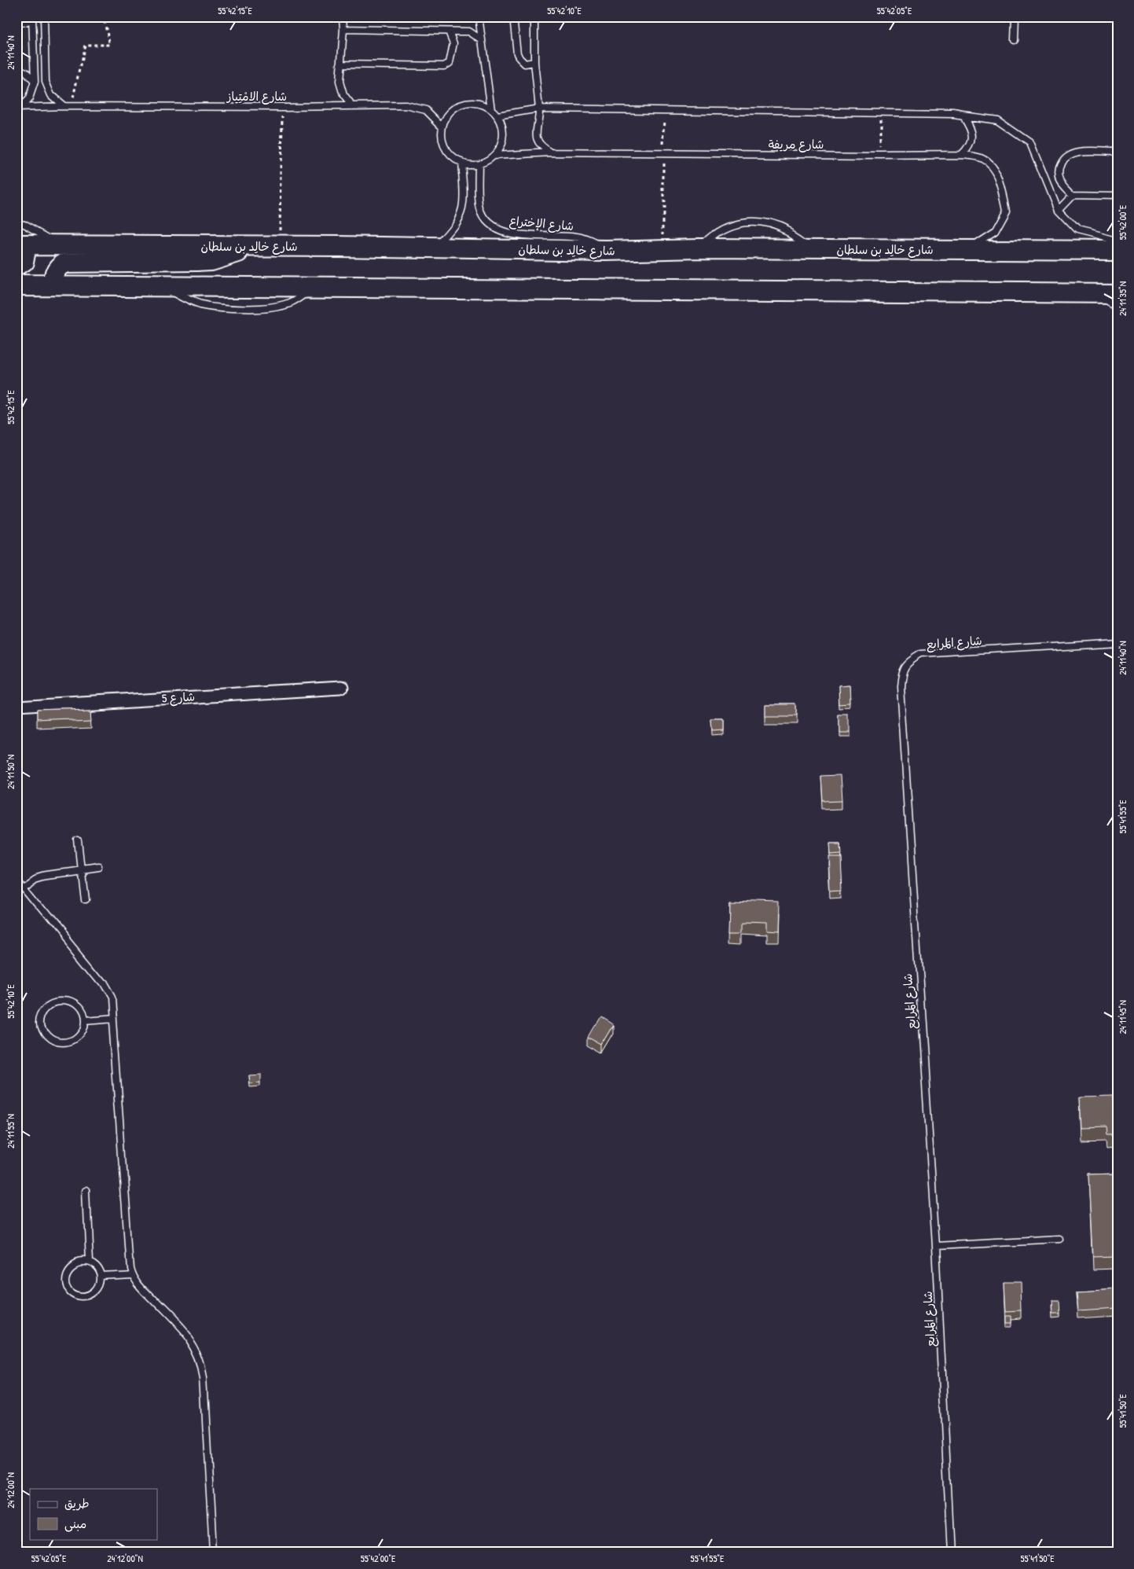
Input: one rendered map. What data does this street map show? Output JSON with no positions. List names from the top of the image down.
{
  "streets": {
    "main road": ["شارع خالِد بن سلطان"],
    "street": ["شارع 5"],
    "lane": [
      "شارع الامْتِياز",
      "شارع مريفة",
      "شارع الإختراع",
      "شارع المَرابع"
    ]
  },
  "crossings": [
    ["شارع الامْتِياز", "شارع مريفة"],
    ["شارع الامْتِياز", "شارع الإختراع"],
    ["شارع مريفة", "شارع الإختراع"],
    ["شارع مريفة", "شارع خالِد بن سلطان"],
    ["شارع الإختراع", "شارع خالِد بن سلطان"]
  ],
  "legend": ["طريق", "مبنى"],
  "coordinates": [
    "55°42'15\"E",
    "55°42'10\"E",
    "55°42'05\"E",
    "24°11'40\"N",
    "55°42'00\"E",
    "24°11'35\"N",
    "24°11'50\"N",
    "55°41'55\"E",
    "24°11'45\"N",
    "24°11'55\"N",
    "55°41'50\"E",
    "24°12'00\"N"
  ]
}
